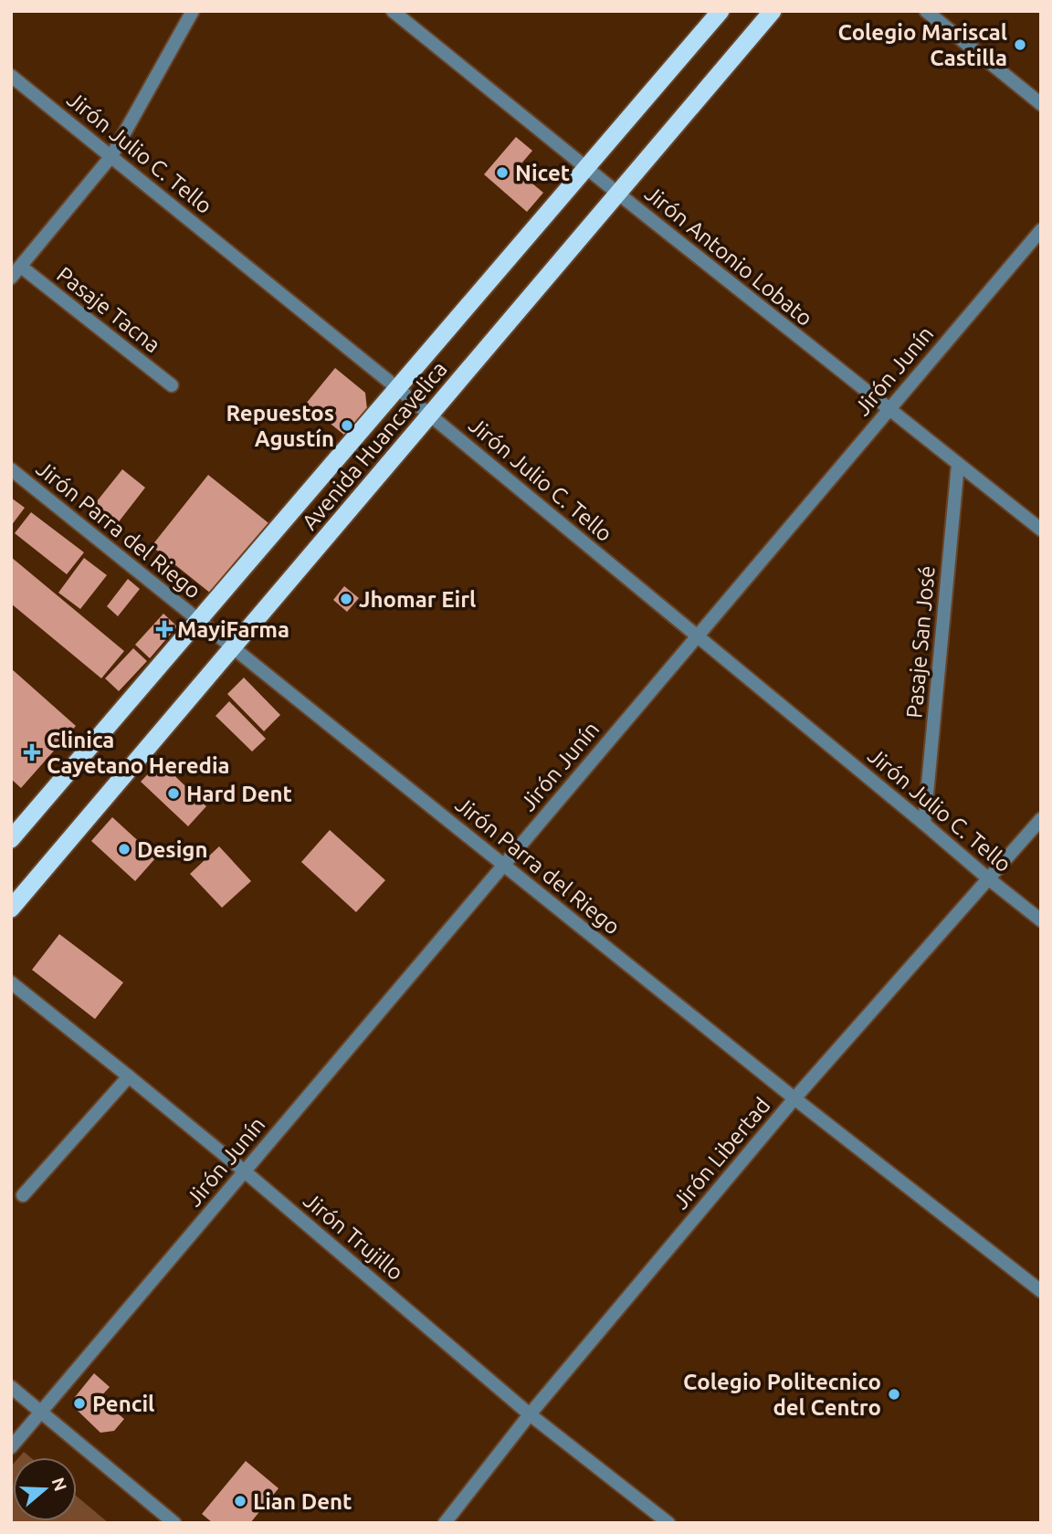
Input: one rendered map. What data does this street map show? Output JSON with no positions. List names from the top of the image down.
{
  "streets": {
    "highway": ["Avenida Huancavelica"],
    "street": [
      "Jirón Julio C. Tello",
      "Jirón Antonio Lobato",
      "Pasaje Tacna",
      "Jirón Junín",
      "Jirón Parra del Riego",
      "Pasaje San José",
      "Jirón Libertad",
      "Jirón Trujillo"
    ]
  },
  "crossings": [
    ["Jirón Julio C. Tello", "Jirón Junín"],
    ["Jirón Julio C. Tello", "Avenida Huancavelica"],
    ["Jirón Julio C. Tello", "Pasaje San José"],
    ["Jirón Julio C. Tello", "Jirón Libertad"],
    ["Jirón Antonio Lobato", "Jirón Junín"],
    ["Jirón Antonio Lobato", "Avenida Huancavelica"],
    ["Jirón Antonio Lobato", "Pasaje San José"],
    ["Jirón Junín", "Jirón Parra del Riego"],
    ["Jirón Junín", "Jirón Trujillo"],
    ["Avenida Huancavelica", "Jirón Parra del Riego"],
    ["Jirón Parra del Riego", "Jirón Libertad"],
    ["Jirón Libertad", "Jirón Trujillo"]
  ],
  "places": {
    "other": [
      "Colegio Mariscal Castilla",
      "Nicet",
      "Repuestos Agustín",
      "Jhomar Eirl",
      "Hard Dent",
      "Design",
      "Colegio Politecnico del Centro",
      "Pencil",
      "Lian Dent"
    ],
    "health": ["MayiFarma", "Clinica Cayetano Heredia"]
  },
  "north": "right"
}
